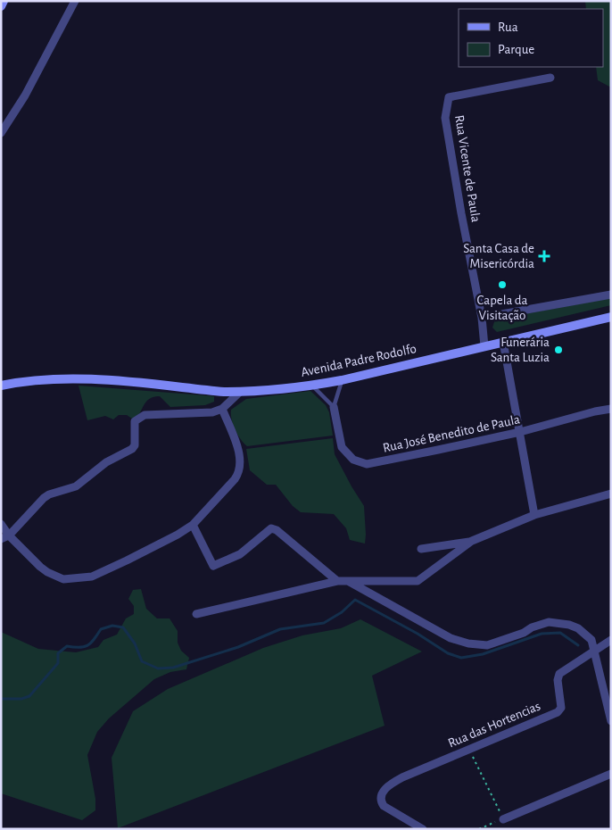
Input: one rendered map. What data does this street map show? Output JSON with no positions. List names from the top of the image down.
{
  "streets": {
    "street": [
      "Rua Vicente de Paula",
      "Avenida Padre Rodolfo",
      "Rua José Benedito de Paula",
      "Rua das Hortencias"
    ]
  },
  "crossings": [
    ["Rua Vicente de Paula", "Avenida Padre Rodolfo"]
  ],
  "places": {
    "health": ["Santa Casa de Misericórdia"],
    "other": ["Capela da Visitação", "Funerária Santa Luzia"]
  },
  "legend": ["Rua", "Parque"]
}
